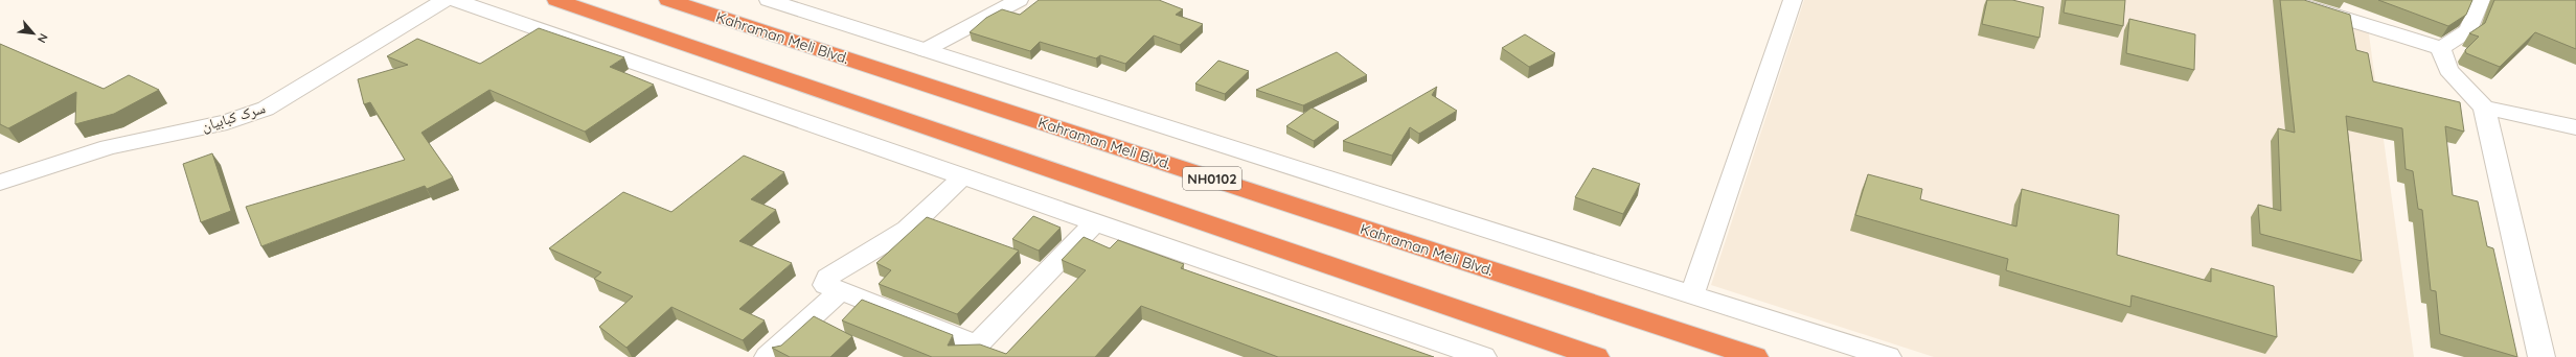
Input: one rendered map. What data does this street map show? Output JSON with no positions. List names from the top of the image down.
{
  "streets": {
    "highway": ["Kahraman Meli Blvd.", "NH0102"],
    "street": ["سرک کبابیان"]
  },
  "north": "bottom right"
}
